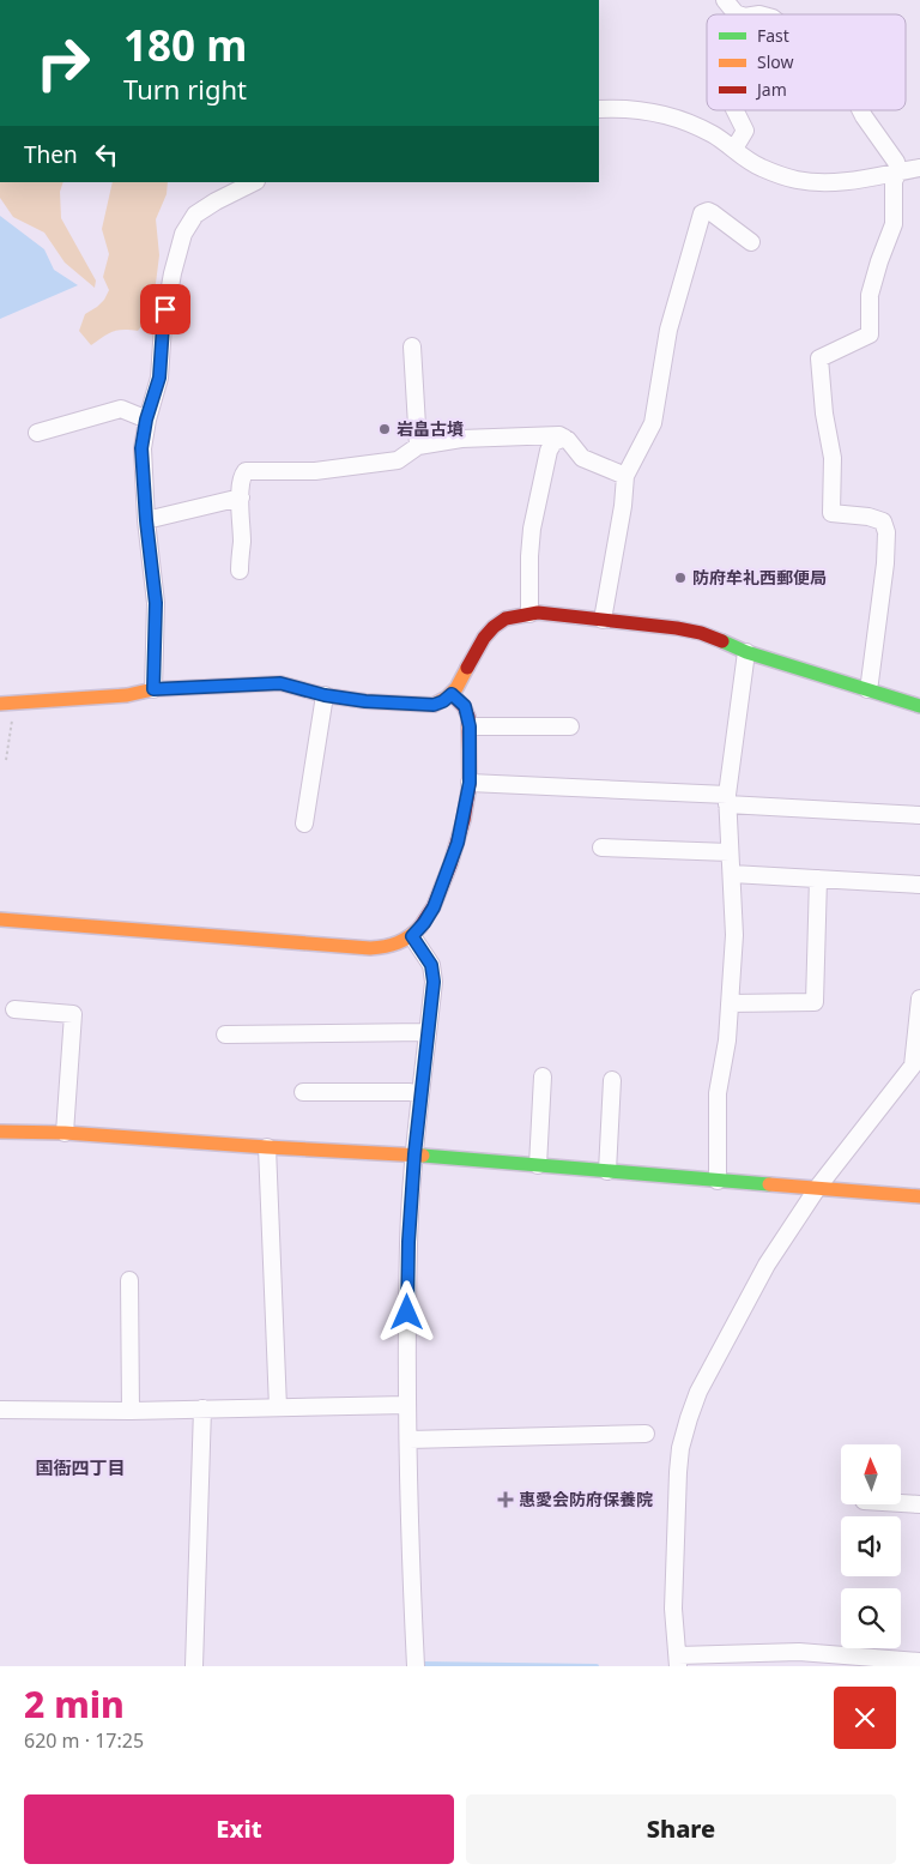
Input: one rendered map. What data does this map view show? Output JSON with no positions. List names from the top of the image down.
{
  "districts": ["国衙四丁目"],
  "places": {
    "other": ["岩畠古墳", "防府牟礼西郵便局"],
    "health": ["惠愛会防府保養院"]
  },
  "legend": ["Fast", "Slow", "Jam"],
  "north": "top",
  "page": {
    "turn": ["180 m", "Turn right"],
    "then": "Then",
    "heading": ["2 min", "620 m · 17:25"],
    "buttons": ["Exit", "Share"]
  }
}
